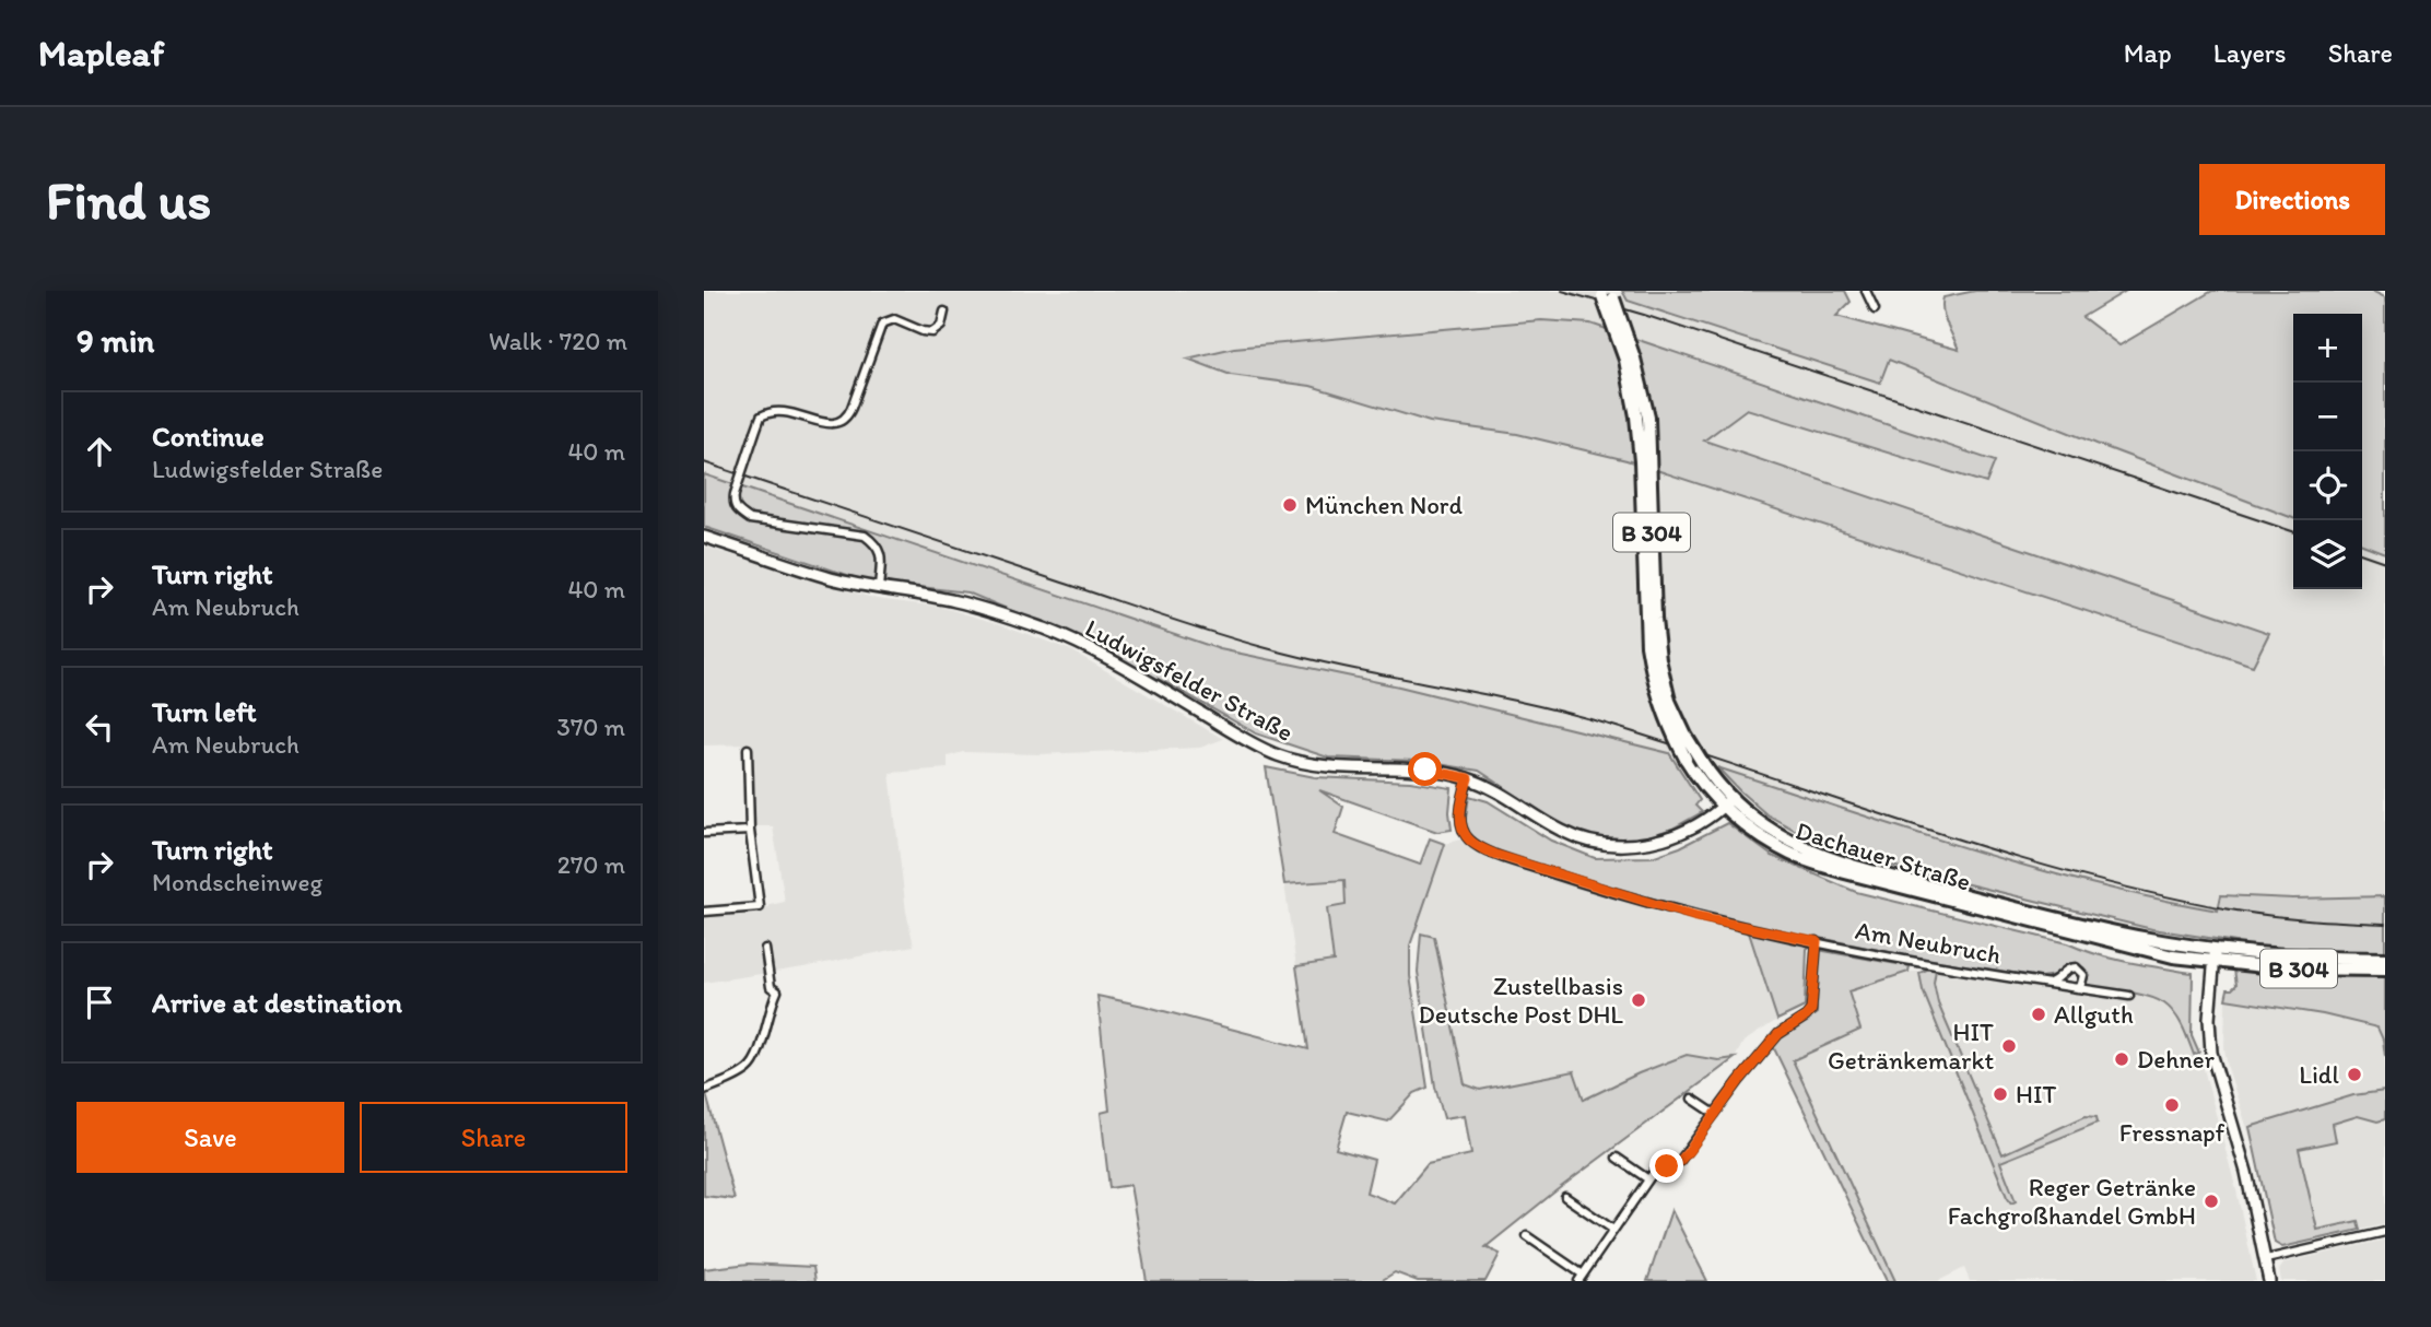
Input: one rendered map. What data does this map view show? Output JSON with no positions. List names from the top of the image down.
{
  "streets": {
    "main road": ["B 304", "Dachauer Straße"],
    "street": ["Ludwigsfelder Straße", "Am Neubruch"]
  },
  "crossings": [
    ["B 304", "Dachauer Straße"],
    ["Ludwigsfelder Straße", "Dachauer Straße"],
    ["Ludwigsfelder Straße", "Am Neubruch"]
  ],
  "places": [
    "München Nord",
    "Zustellbasis Deutsche Post DHL",
    "Allguth",
    "HIT Getränkemarkt",
    "Dehner",
    "Lidl",
    "HIT",
    "Fressnapf",
    "Reger Getränke Fachgroßhandel GmbH"
  ],
  "page": {
    "header": "Mapleaf",
    "nav": ["Map", "Layers", "Share"],
    "buttons": [
      "Directions",
      ["Save", "Share"]
    ],
    "title": "Find us",
    "heading": ["9 min", "Walk · 720 m"],
    "map_buttons": ["+", "−"],
    "list": [
      ["Continue", "Ludwigsfelder Straße", "40 m"],
      ["Turn right", "Am Neubruch", "40 m"],
      ["Turn left", "Am Neubruch", "370 m"],
      ["Turn right", "Mondscheinweg", "270 m"],
      "Arrive at destination"
    ]
  }
}
